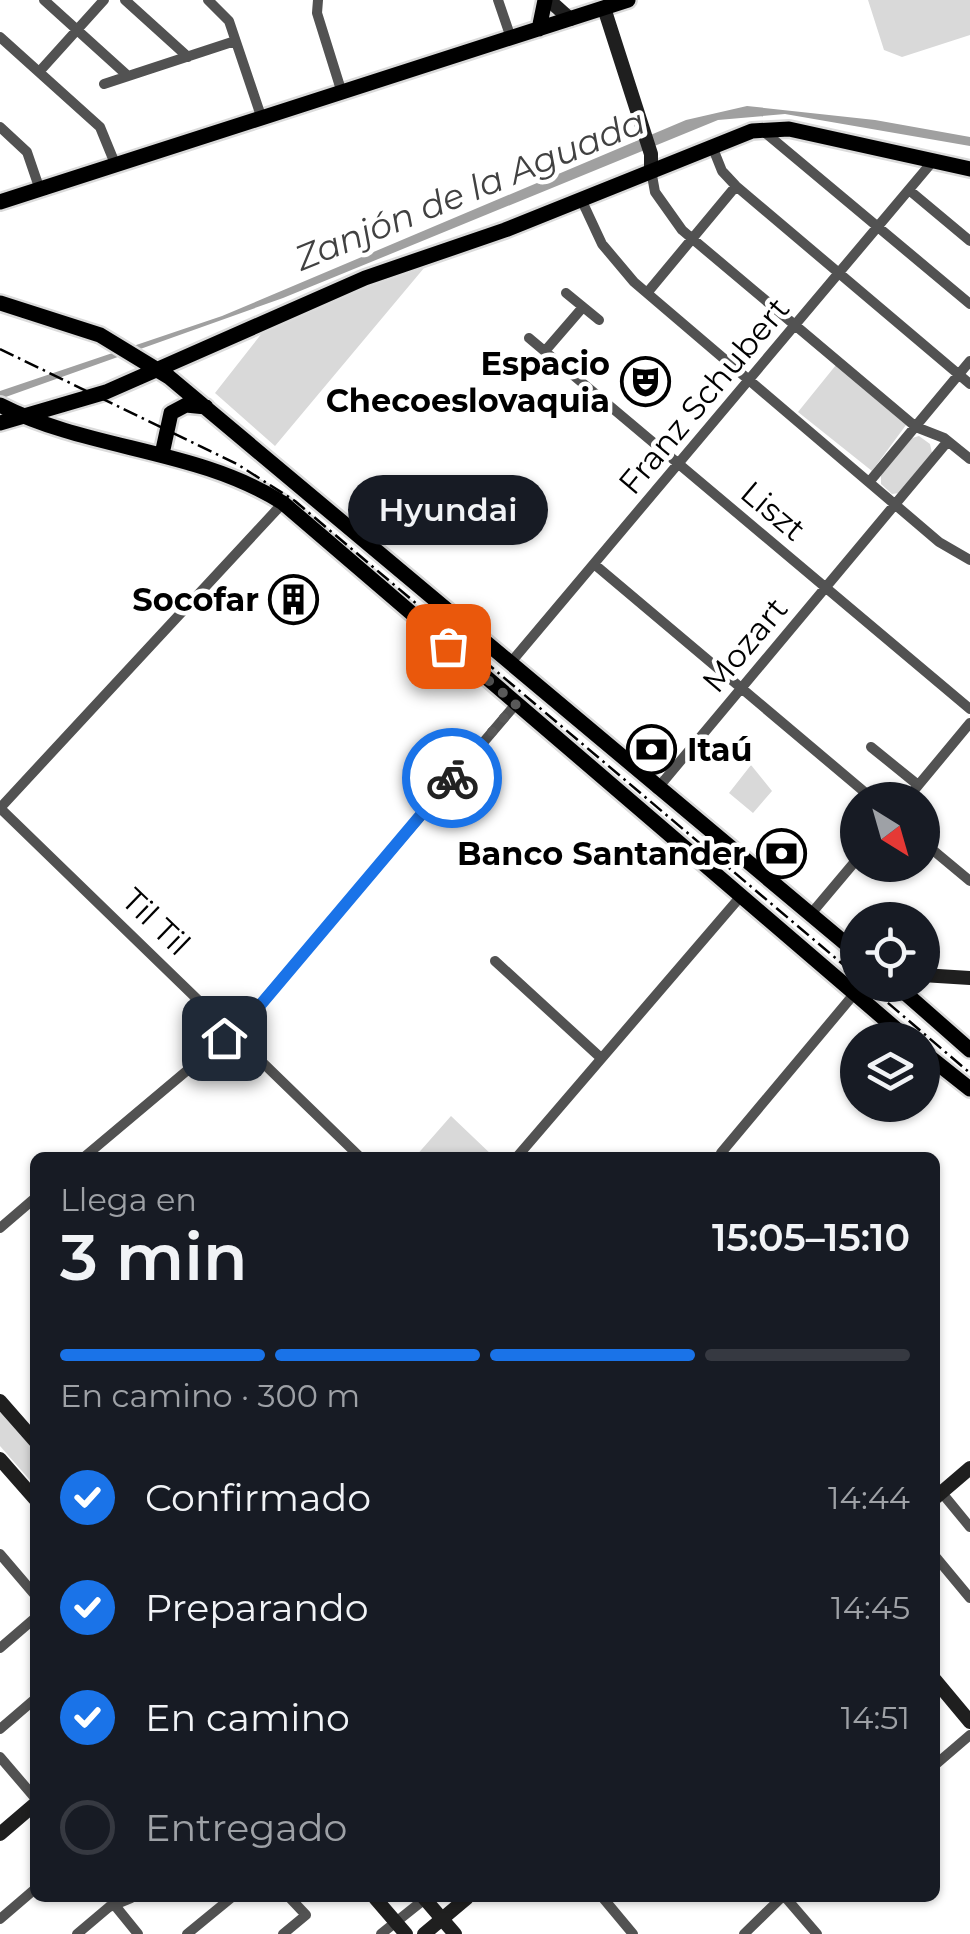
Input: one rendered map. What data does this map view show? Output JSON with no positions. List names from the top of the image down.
{
  "streets": {
    "street": [
      "Franz Schubert",
      "Liszt",
      "Mozart",
      "Til Til"
    ]
  },
  "crossings": [
    ["Franz Schubert", "Liszt"],
    ["Liszt", "Mozart"]
  ],
  "water": ["Zanjón de la Aguada"],
  "places": {
    "theatre": ["Espacio Checoeslovaquia"],
    "building": ["Socofar"],
    "other": ["Hyundai"],
    "bank": ["Itaú", "Banco Santander"]
  },
  "north": "bottom right",
  "page": {
    "bubble": "Hyundai",
    "heading": ["3 min", "Llega en", "15:05–15:10"],
    "bar": "En camino · 300 m",
    "list": [
      ["Confirmado", "14:44"],
      ["Preparando", "14:45"],
      ["En camino", "14:51"],
      "Entregado"
    ]
  }
}
